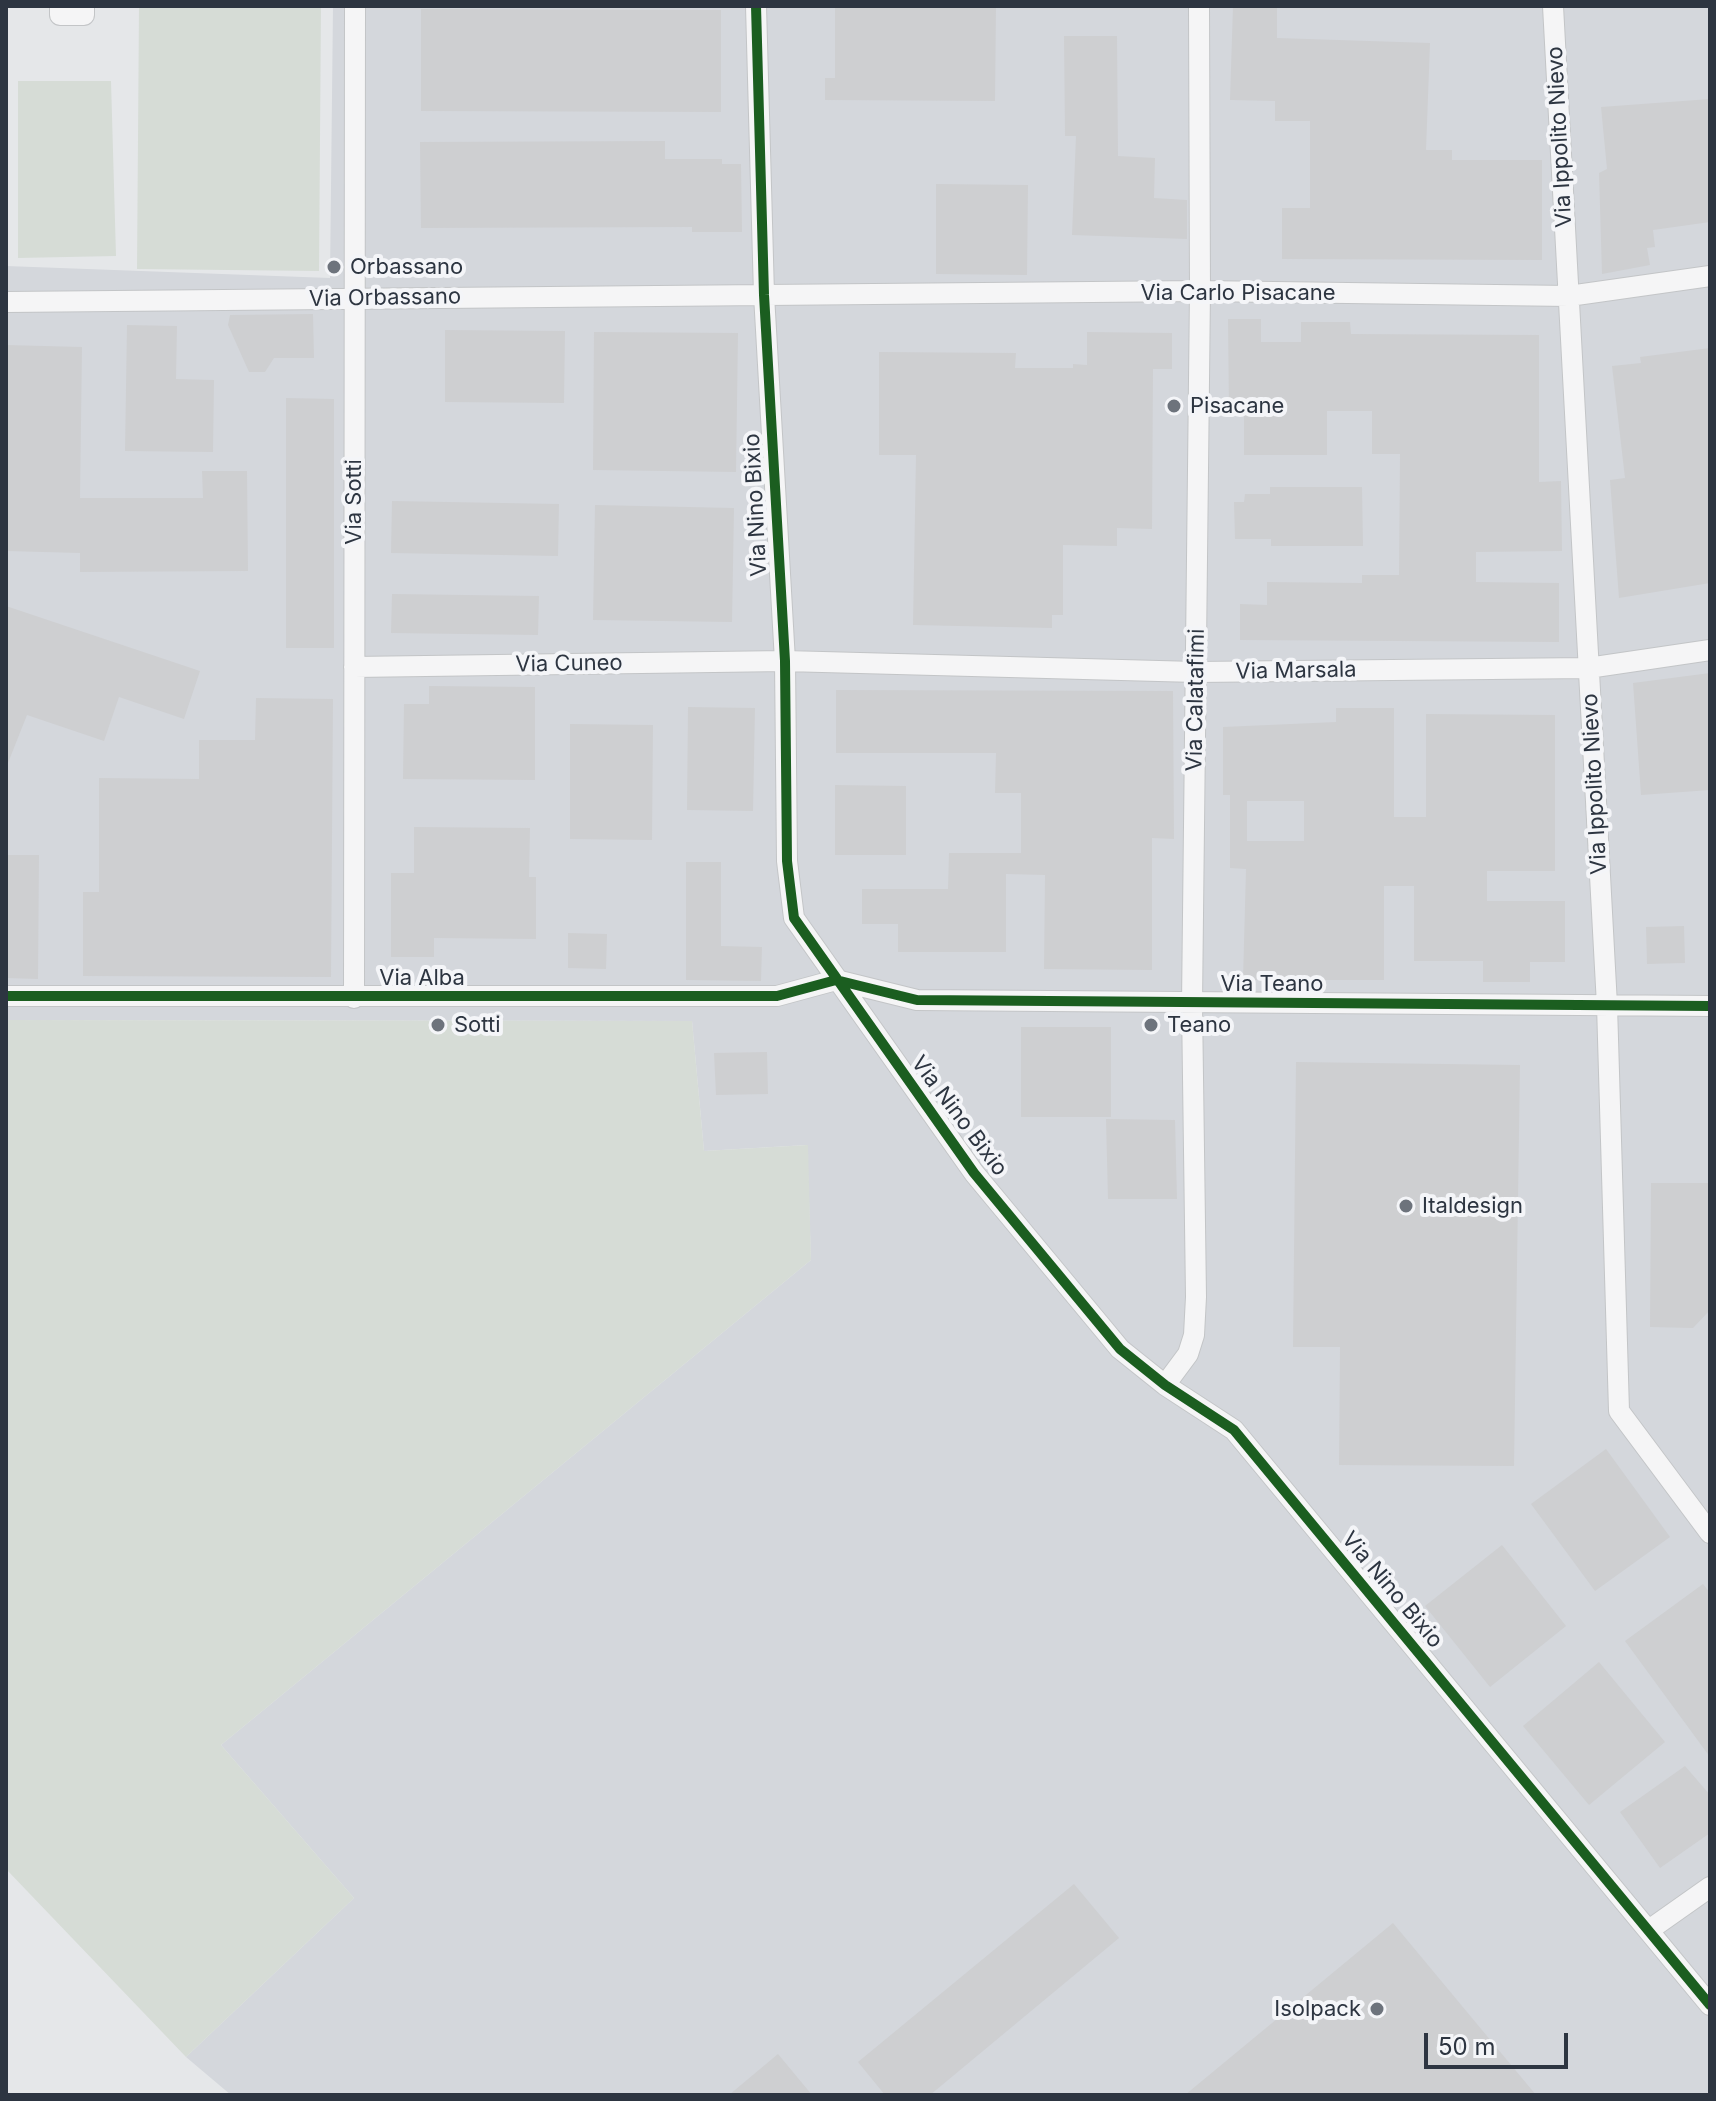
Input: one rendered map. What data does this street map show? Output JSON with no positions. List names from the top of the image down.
{
  "streets": {
    "street": [
      "Via Ippolito Nievo",
      "Via Carlo Pisacane",
      "Via Orbassano",
      "Via Sotti",
      "Via Nino Bixio",
      "Via Cuneo",
      "Via Marsala",
      "Via Calatafimi",
      "Via Alba",
      "Via Teano"
    ]
  },
  "crossings": [
    ["Via Ippolito Nievo", "Via Carlo Pisacane"],
    ["Via Ippolito Nievo", "Via Marsala"],
    ["Via Ippolito Nievo", "Via Teano"],
    ["Via Carlo Pisacane", "Via Orbassano"],
    ["Via Carlo Pisacane", "Via Nino Bixio"],
    ["Via Carlo Pisacane", "Via Calatafimi"],
    ["Via Orbassano", "Via Sotti"],
    ["Via Orbassano", "Via Nino Bixio"],
    ["Via Sotti", "Via Cuneo"],
    ["Via Sotti", "Via Alba"],
    ["Via Nino Bixio", "Via Cuneo"],
    ["Via Nino Bixio", "Via Marsala"],
    ["Via Nino Bixio", "Via Calatafimi"],
    ["Via Nino Bixio", "Via Alba"],
    ["Via Nino Bixio", "Via Teano"],
    ["Via Cuneo", "Via Marsala"],
    ["Via Marsala", "Via Calatafimi"],
    ["Via Calatafimi", "Via Teano"],
    ["Via Alba", "Via Teano"]
  ],
  "places": [
    "Orbassano",
    "Pisacane",
    "Sotti",
    "Teano",
    "Italdesign",
    "Isolpack"
  ],
  "scale_bar": "50 m"
}
